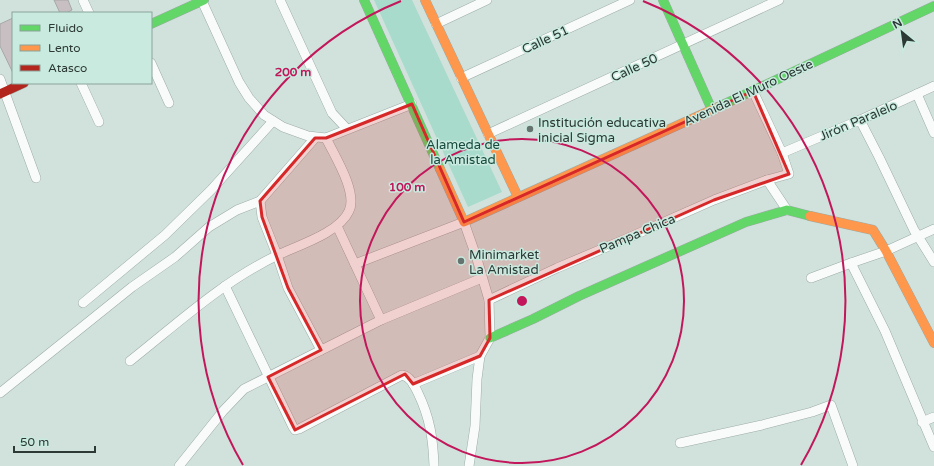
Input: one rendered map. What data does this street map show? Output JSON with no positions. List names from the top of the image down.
{
  "streets": {
    "street": [
      "Calle 51",
      "Calle 50",
      "Avenida El Muro Oeste",
      "Jirón Paralelo",
      "Pampa Chica"
    ]
  },
  "crossings": [
    ["Jirón Paralelo", "Pampa Chica"]
  ],
  "parks": ["Alameda de la Amistad"],
  "places": ["Institución educativa inicial Sigma", "Minimarket La Amistad"],
  "legend": ["Fluido", "Lento", "Atasco"],
  "scale_bar": "50 m",
  "north": "top left",
  "rings": ["200 m", "100 m"]
}
